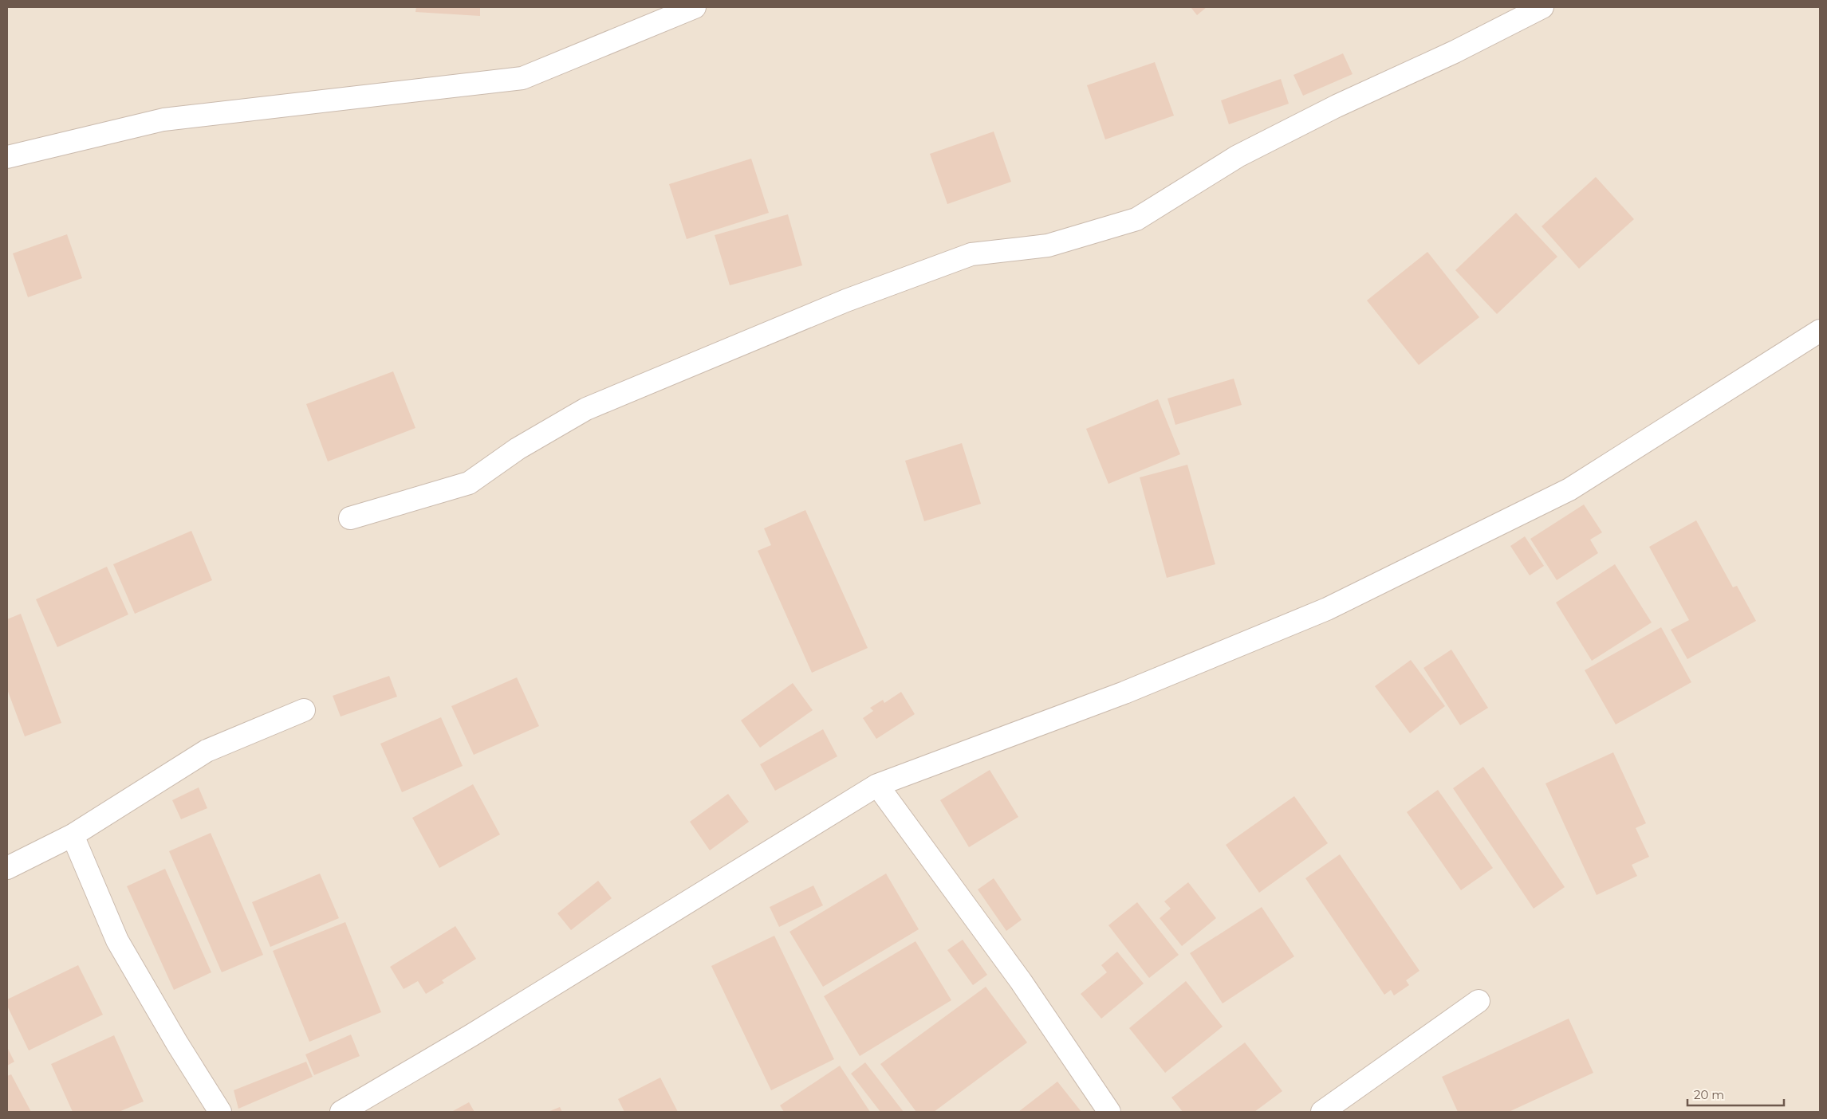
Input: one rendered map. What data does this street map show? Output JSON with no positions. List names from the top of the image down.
{
  "scale_bar": "20 m"
}
